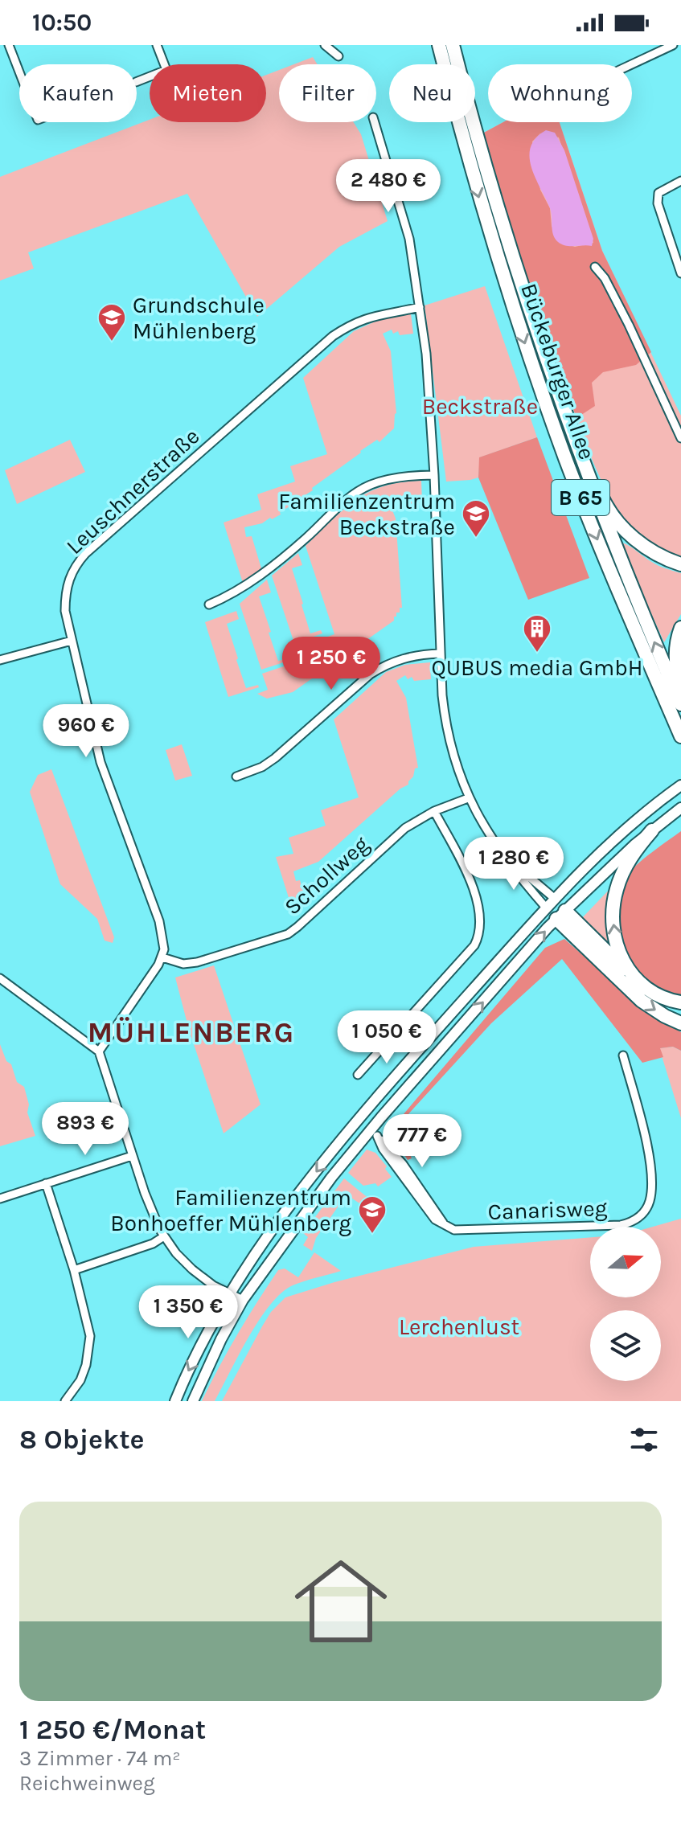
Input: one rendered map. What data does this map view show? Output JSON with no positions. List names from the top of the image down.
{
  "streets": {
    "highway": ["Bückeburger Allee", "B 65"],
    "street": ["Leuschnerstraße", "Schollweg", "Canarisweg"]
  },
  "crossings": [
    ["Leuschnerstraße", "Schollweg"]
  ],
  "districts": ["MÜHLENBERG"],
  "parks": ["Beckstraße", "Lerchenlust"],
  "places": {
    "school or university": ["Grundschule Mühlenberg", "Familienzentrum Beckstraße", "Familienzentrum Bonhoeffer Mühlenberg"],
    "building": ["QUBUS media GmbH"]
  },
  "north": "right",
  "page": {
    "status": "10:50",
    "chip": [
      "Kaufen",
      "Mieten",
      "Filter",
      "Neu",
      "Wohnung"
    ],
    "price": [
      "2 480 €",
      "1 250 €",
      "960 €",
      "1 280 €",
      "1 050 €",
      "893 €",
      "777 €",
      "1 350 €"
    ],
    "heading": "8 Objekte",
    "list": [
      {
        "name": "1 250 €/Monat",
        "note": "3 Zimmer · 74 m² · Reichweinweg"
      }
    ]
  }
}
